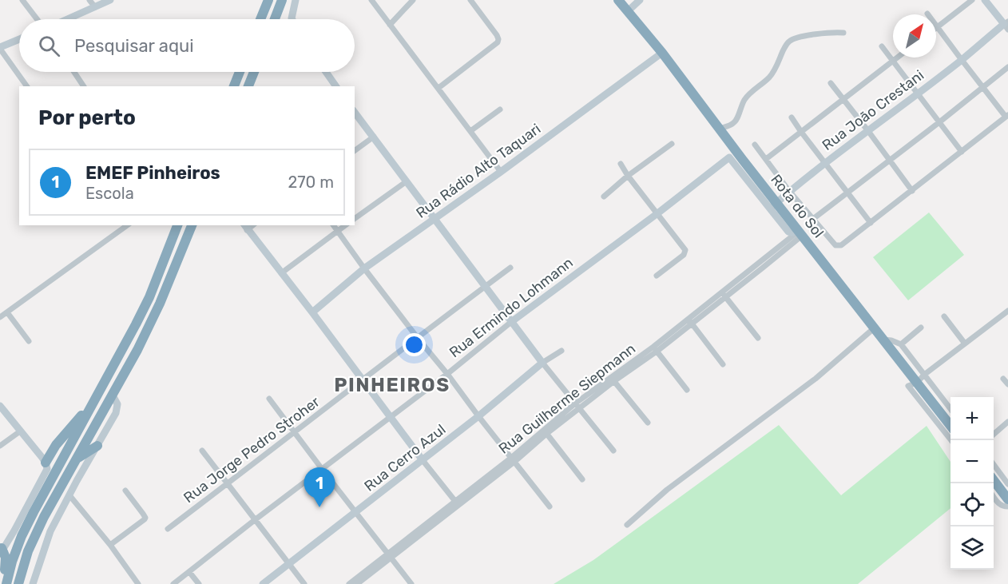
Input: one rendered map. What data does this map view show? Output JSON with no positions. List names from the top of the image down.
{
  "streets": {
    "highway": ["Rota do Sol"],
    "street": [
      "Rua João Crestani",
      "Rua Rádio Alto Taquari",
      "Rua Ermindo Lohmann",
      "Rua Guilherme Siepmann",
      "Rua Jorge Pedro Stroher",
      "Rua Cerro Azul"
    ]
  },
  "crossings": [
    ["Rua João Crestani", "Rota do Sol"],
    ["Rua Rádio Alto Taquari", "Rota do Sol"],
    ["Rota do Sol", "Rua Guilherme Siepmann"]
  ],
  "districts": ["PINHEIROS"],
  "north": "top right",
  "page": {
    "search": "Pesquisar aqui",
    "heading": "Por perto",
    "list": [
      {
        "mark": "1",
        "name": "EMEF Pinheiros",
        "note": "Escola",
        "value": "270 m"
      }
    ],
    "map_buttons": ["+", "−"],
    "pins": "1"
  }
}
